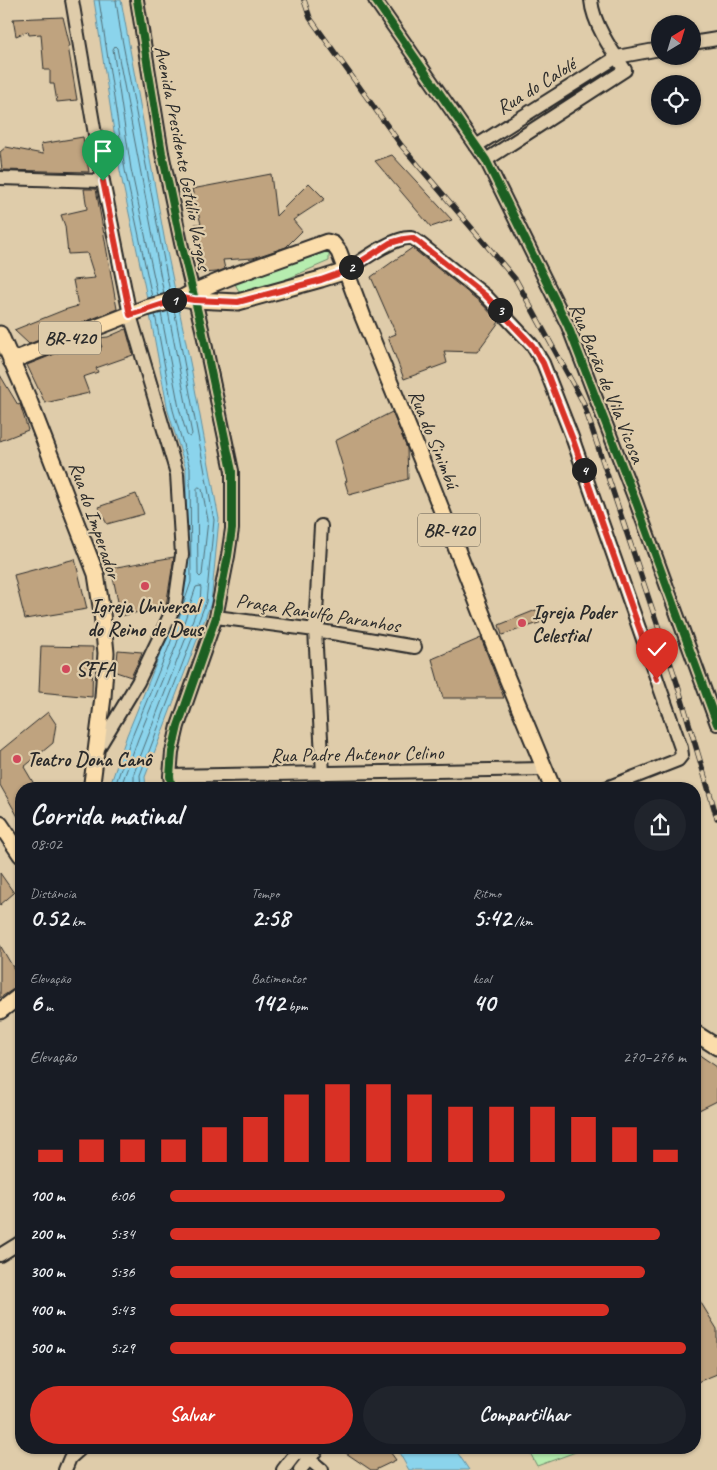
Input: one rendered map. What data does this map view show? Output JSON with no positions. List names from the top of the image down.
{
  "streets": {
    "main road": ["BR-420", "Rua do Sinimbú", "Rua do Imperador"],
    "street": [
      "Rua do Calolé",
      "Avenida Presidente Getúlio Vargas",
      "Rua Barão de Vila Vicosa",
      "Praça Ranulfo Paranhos",
      "Rua Padre Antenor Celino"
    ]
  },
  "crossings": [
    ["Rua do Calolé", "Rua Barão de Vila Vicosa"],
    ["Avenida Presidente Getúlio Vargas", "BR-420"],
    ["Avenida Presidente Getúlio Vargas", "Praça Ranulfo Paranhos"],
    ["Avenida Presidente Getúlio Vargas", "Rua Padre Antenor Celino"],
    ["BR-420", "Rua do Sinimbú"],
    ["BR-420", "Rua do Imperador"],
    ["Rua do Sinimbú", "Rua Padre Antenor Celino"]
  ],
  "places": [
    "Igreja Universal do Reino de Deus",
    "Igreja Poder Celestial",
    "SFFA",
    "Teatro Dona Canô"
  ],
  "north": "top right",
  "page": {
    "pins": [
      "2",
      "1",
      "3",
      "4"
    ],
    "heading": ["Corrida matinal", "08:02"],
    "stats": [
      ["Distância", "0.52 km"],
      ["Tempo", "2:58"],
      ["Ritmo", "5:42 /km"],
      ["Elevação", "6 m"],
      ["Batimentos", "142 bpm"],
      ["kcal", "40"]
    ],
    "chart": ["Elevação", "270–276 m"],
    "list": [
      {
        "name": "100 m",
        "note": "6:06"
      },
      {
        "name": "200 m",
        "note": "5:34"
      },
      {
        "name": "300 m",
        "note": "5:36"
      },
      {
        "name": "400 m",
        "note": "5:43"
      },
      {
        "name": "500 m",
        "note": "5:29"
      }
    ],
    "buttons": ["Salvar", "Compartilhar"]
  }
}
